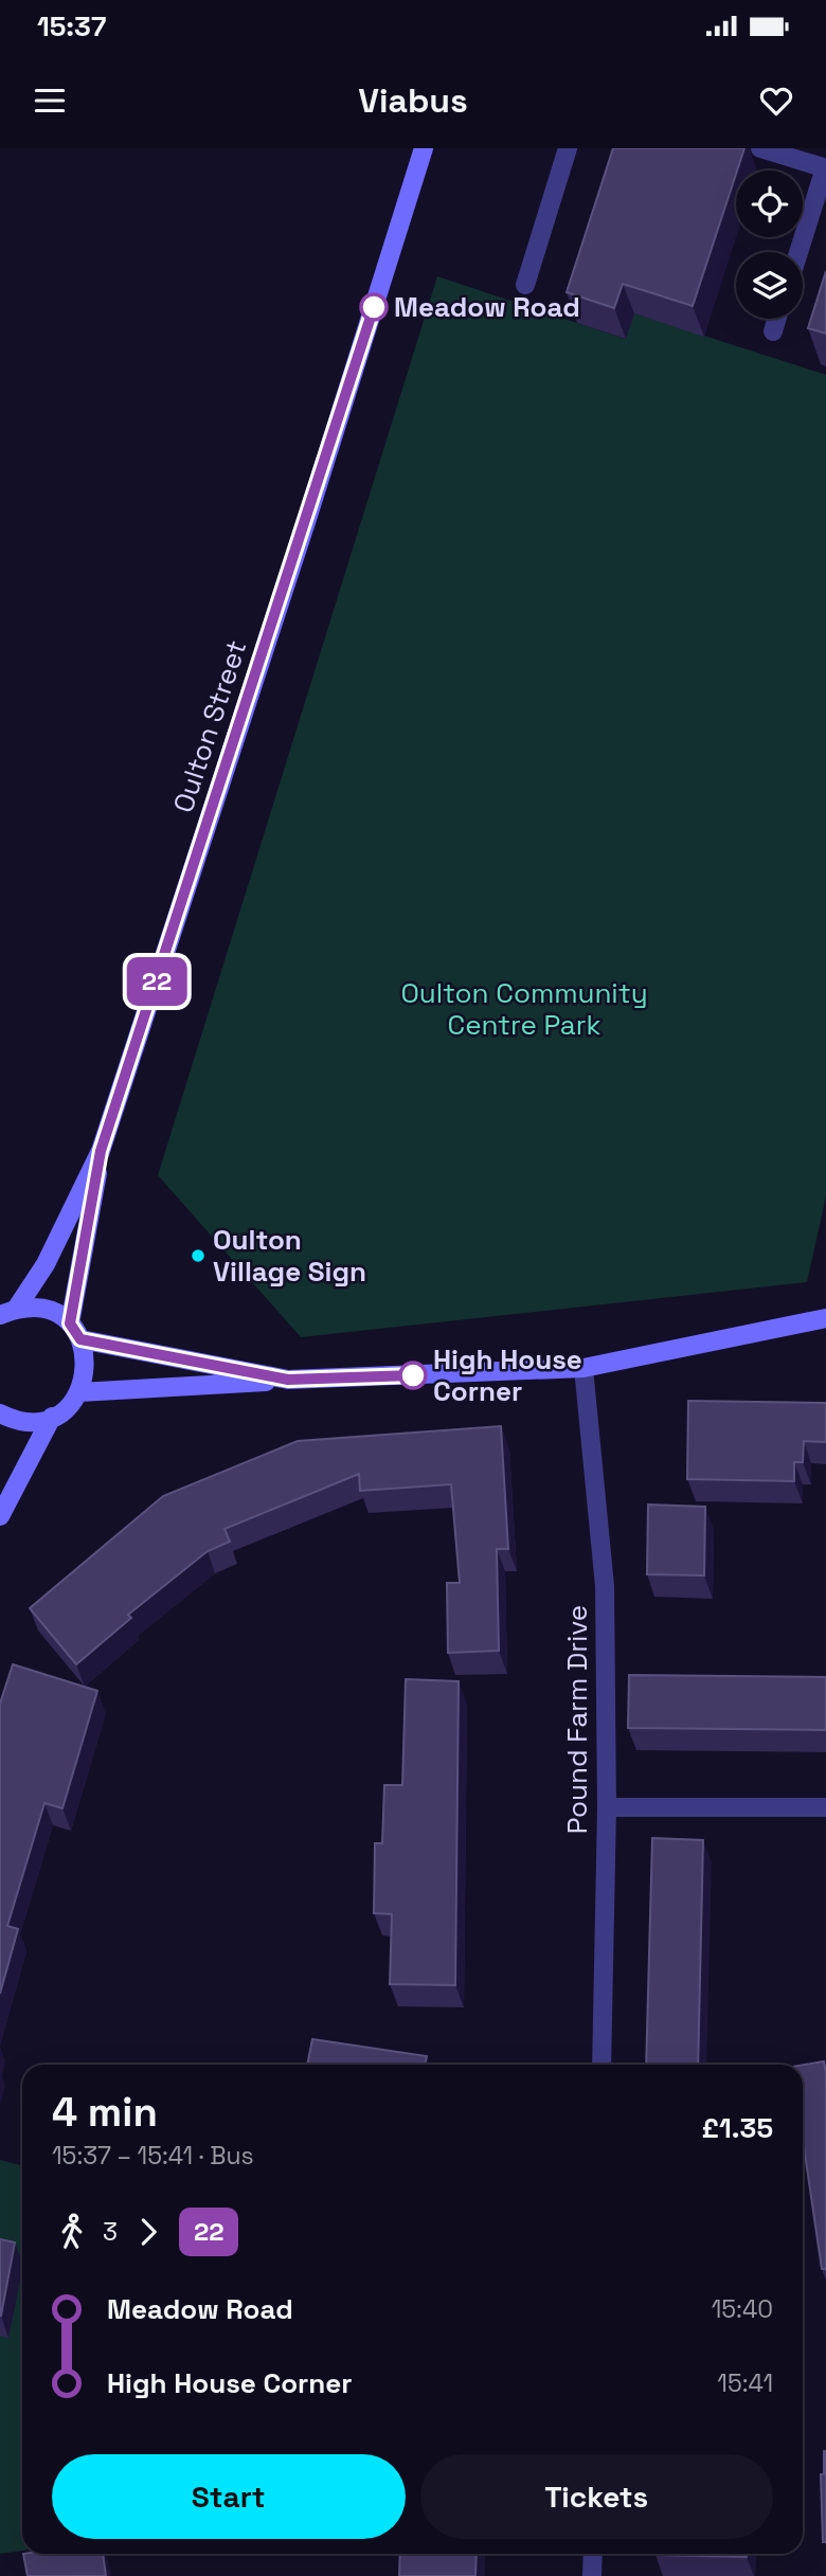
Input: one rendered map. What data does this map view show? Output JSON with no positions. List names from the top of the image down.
{
  "streets": {
    "main road": ["Oulton Street"],
    "street": ["Pound Farm Drive"]
  },
  "parks": ["Oulton Community Centre Park"],
  "places": ["Meadow Road", "Oulton Village Sign", "High House Corner"],
  "lines": ["bus line 22"],
  "page": {
    "status": "15:37",
    "header": "Viabus",
    "on_map": "22",
    "heading": ["4 min", "15:37 – 15:41 · Bus", "£1.35"],
    "legs": ["3", "22"],
    "list": [
      {
        "name": "Meadow Road",
        "value": "15:40"
      },
      {
        "name": "High House Corner",
        "value": "15:41"
      }
    ],
    "buttons": ["Start", "Tickets"]
  }
}
